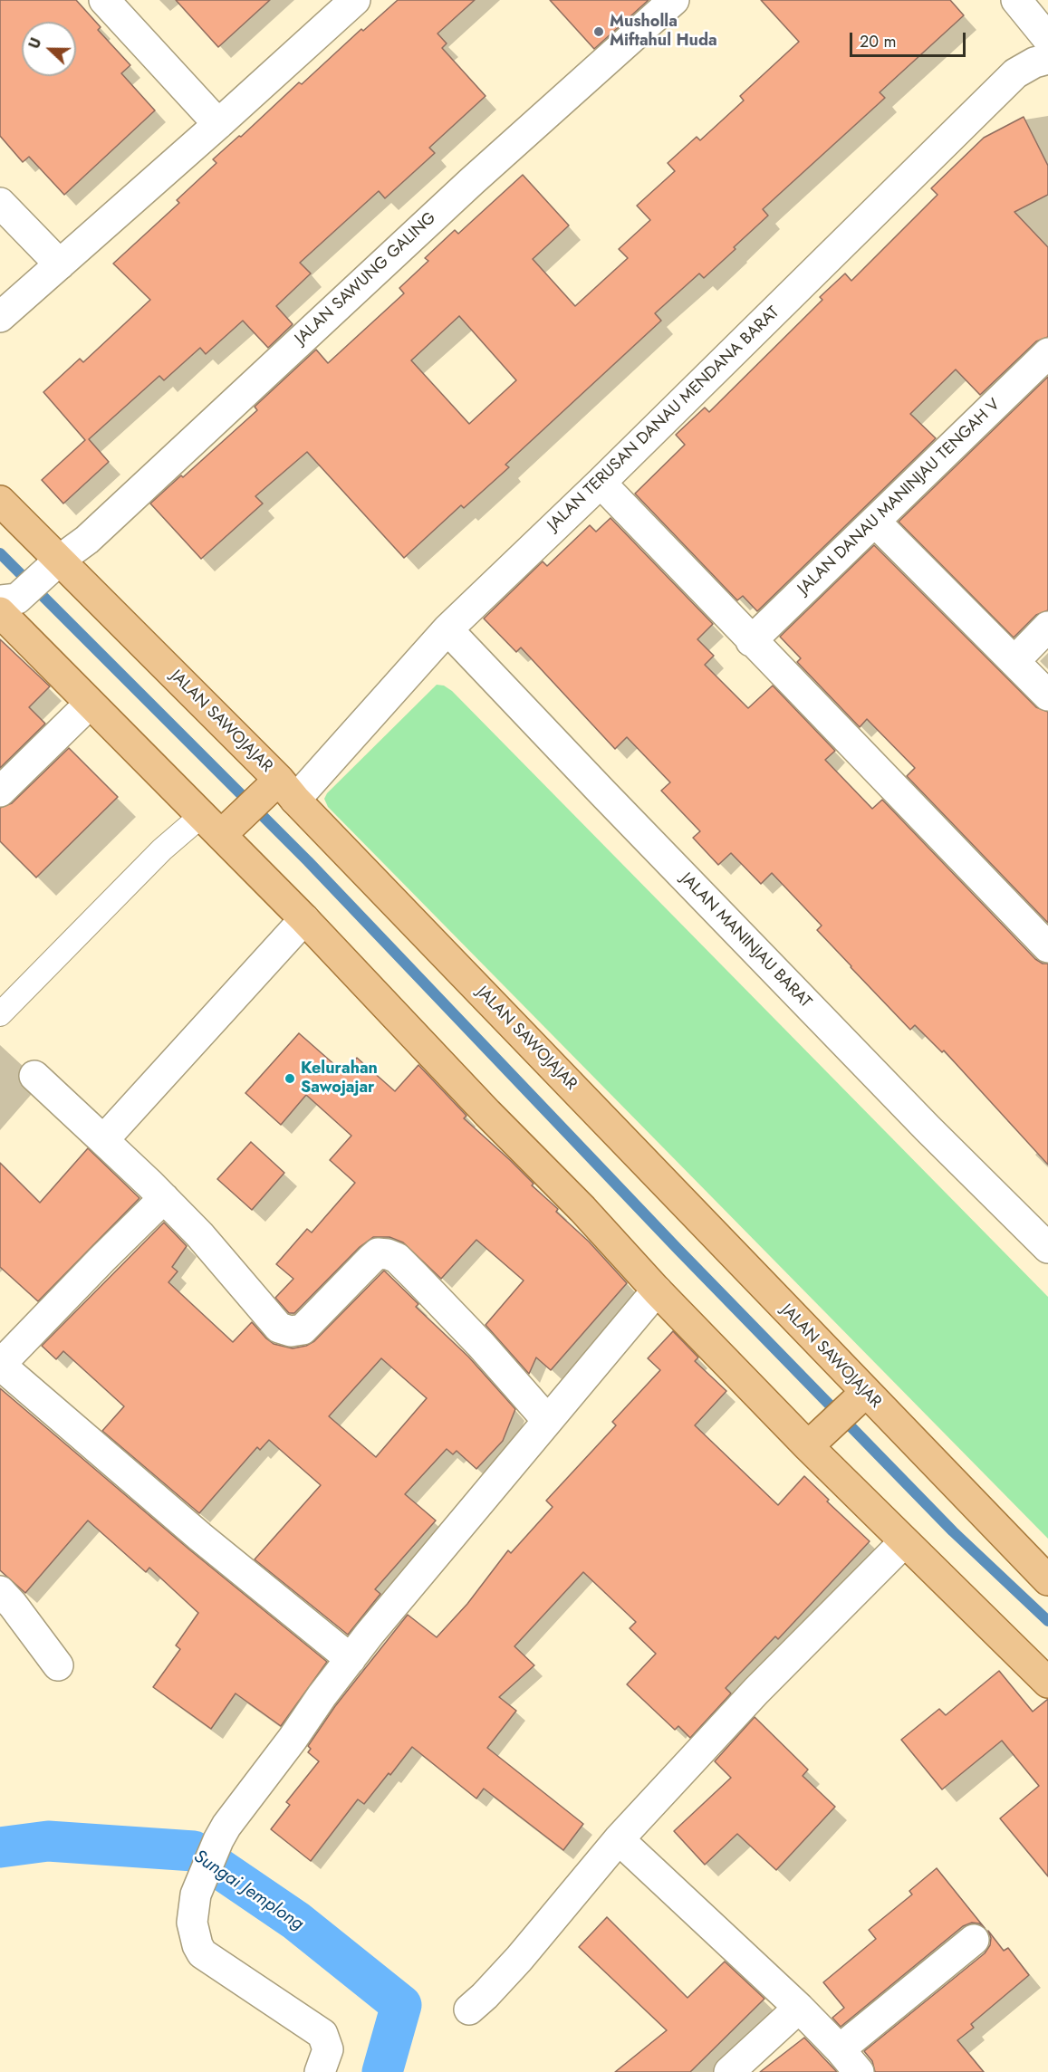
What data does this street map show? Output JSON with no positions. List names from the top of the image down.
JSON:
{
  "streets": {
    "main road": ["JALAN SAWOJAJAR"],
    "street": [
      "JALAN SAWUNG GALING",
      "JALAN TERUSAN DANAU MENDANA BARAT",
      "JALAN DANAU MANINJAU TENGAH V",
      "JALAN MANINJAU BARAT"
    ]
  },
  "crossings": [
    ["JALAN SAWUNG GALING", "JALAN SAWOJAJAR"],
    ["JALAN TERUSAN DANAU MENDANA BARAT", "JALAN SAWOJAJAR"],
    ["JALAN TERUSAN DANAU MENDANA BARAT", "JALAN MANINJAU BARAT"]
  ],
  "water": ["Sungai Jemplong"],
  "places": ["Musholla Miftahul Huda", "Kelurahan Sawojajar"],
  "scale_bar": "20 m",
  "north": "left"
}
